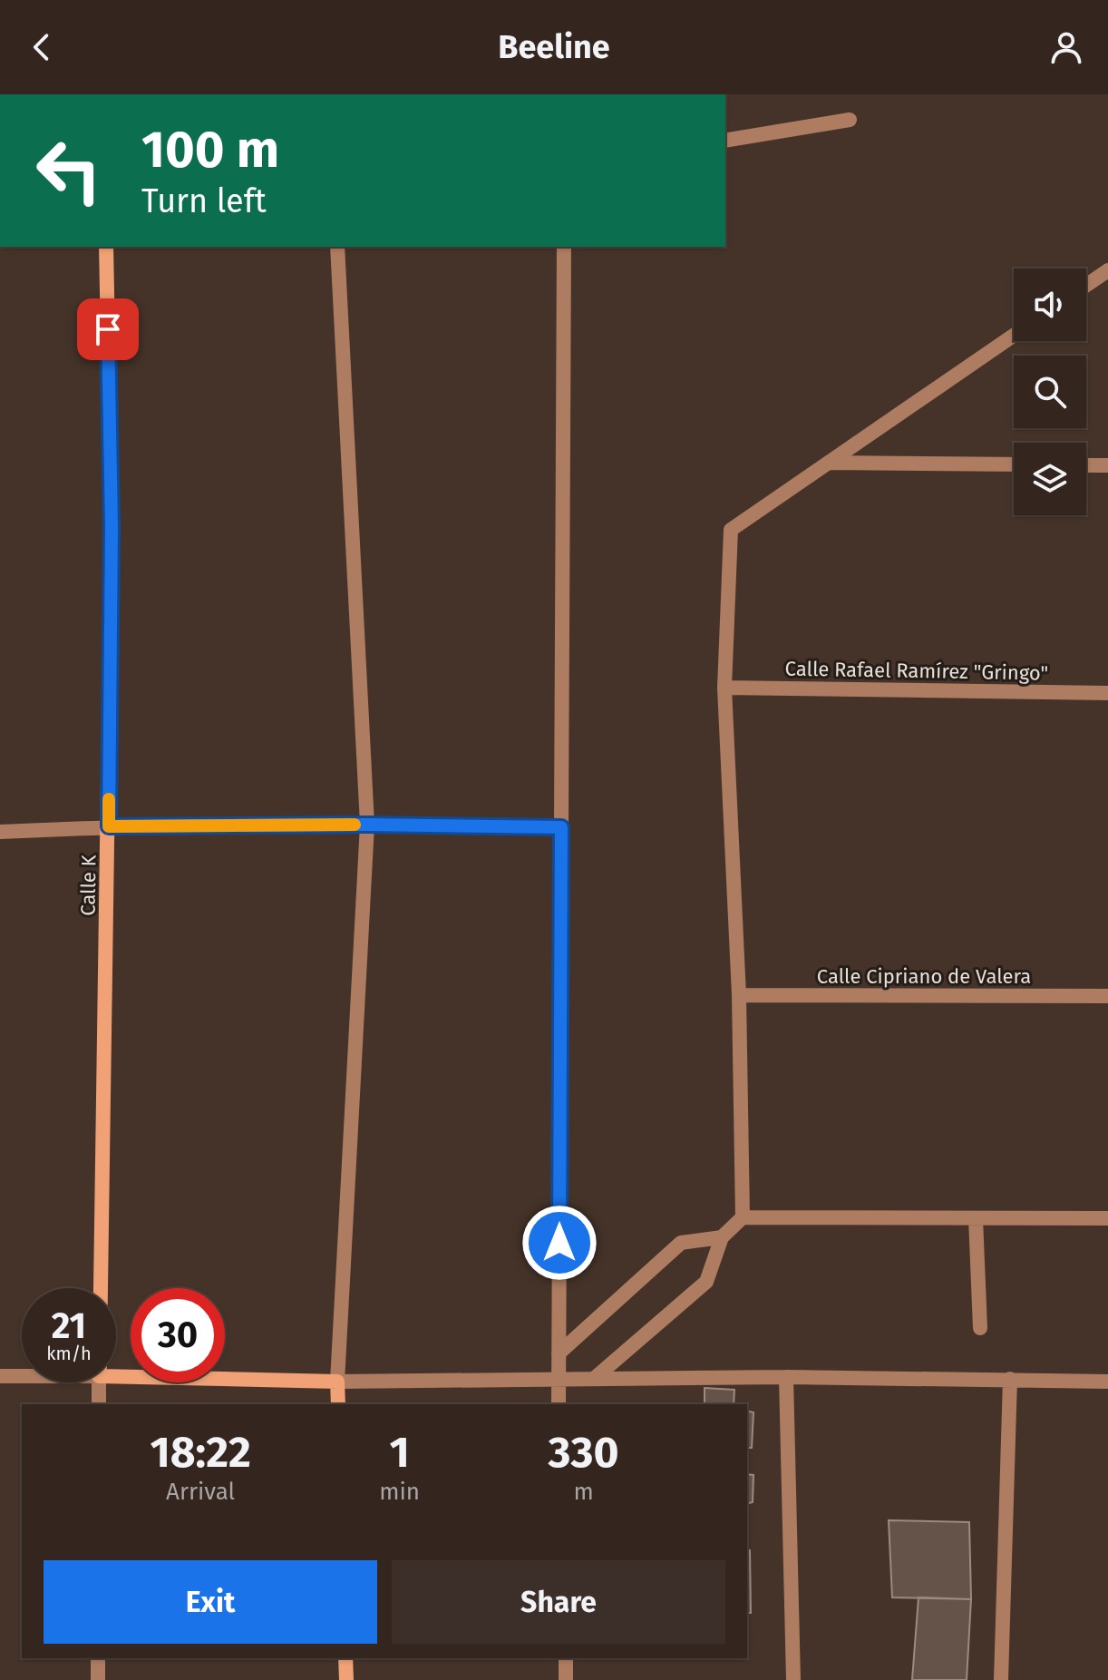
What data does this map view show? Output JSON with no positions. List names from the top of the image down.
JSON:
{
  "streets": {
    "street": ["Calle Rafael Ramírez \"Gringo\"", "Calle K", "Calle Cipriano de Valera"]
  },
  "page": {
    "header": "Beeline",
    "turn": ["100 m", "Turn left"],
    "speed": "21 km/h",
    "limit": "30",
    "eta": [
      "18:22",
      "Arrival",
      "1",
      "min",
      "330",
      "m"
    ],
    "buttons": ["Exit", "Share"]
  }
}
